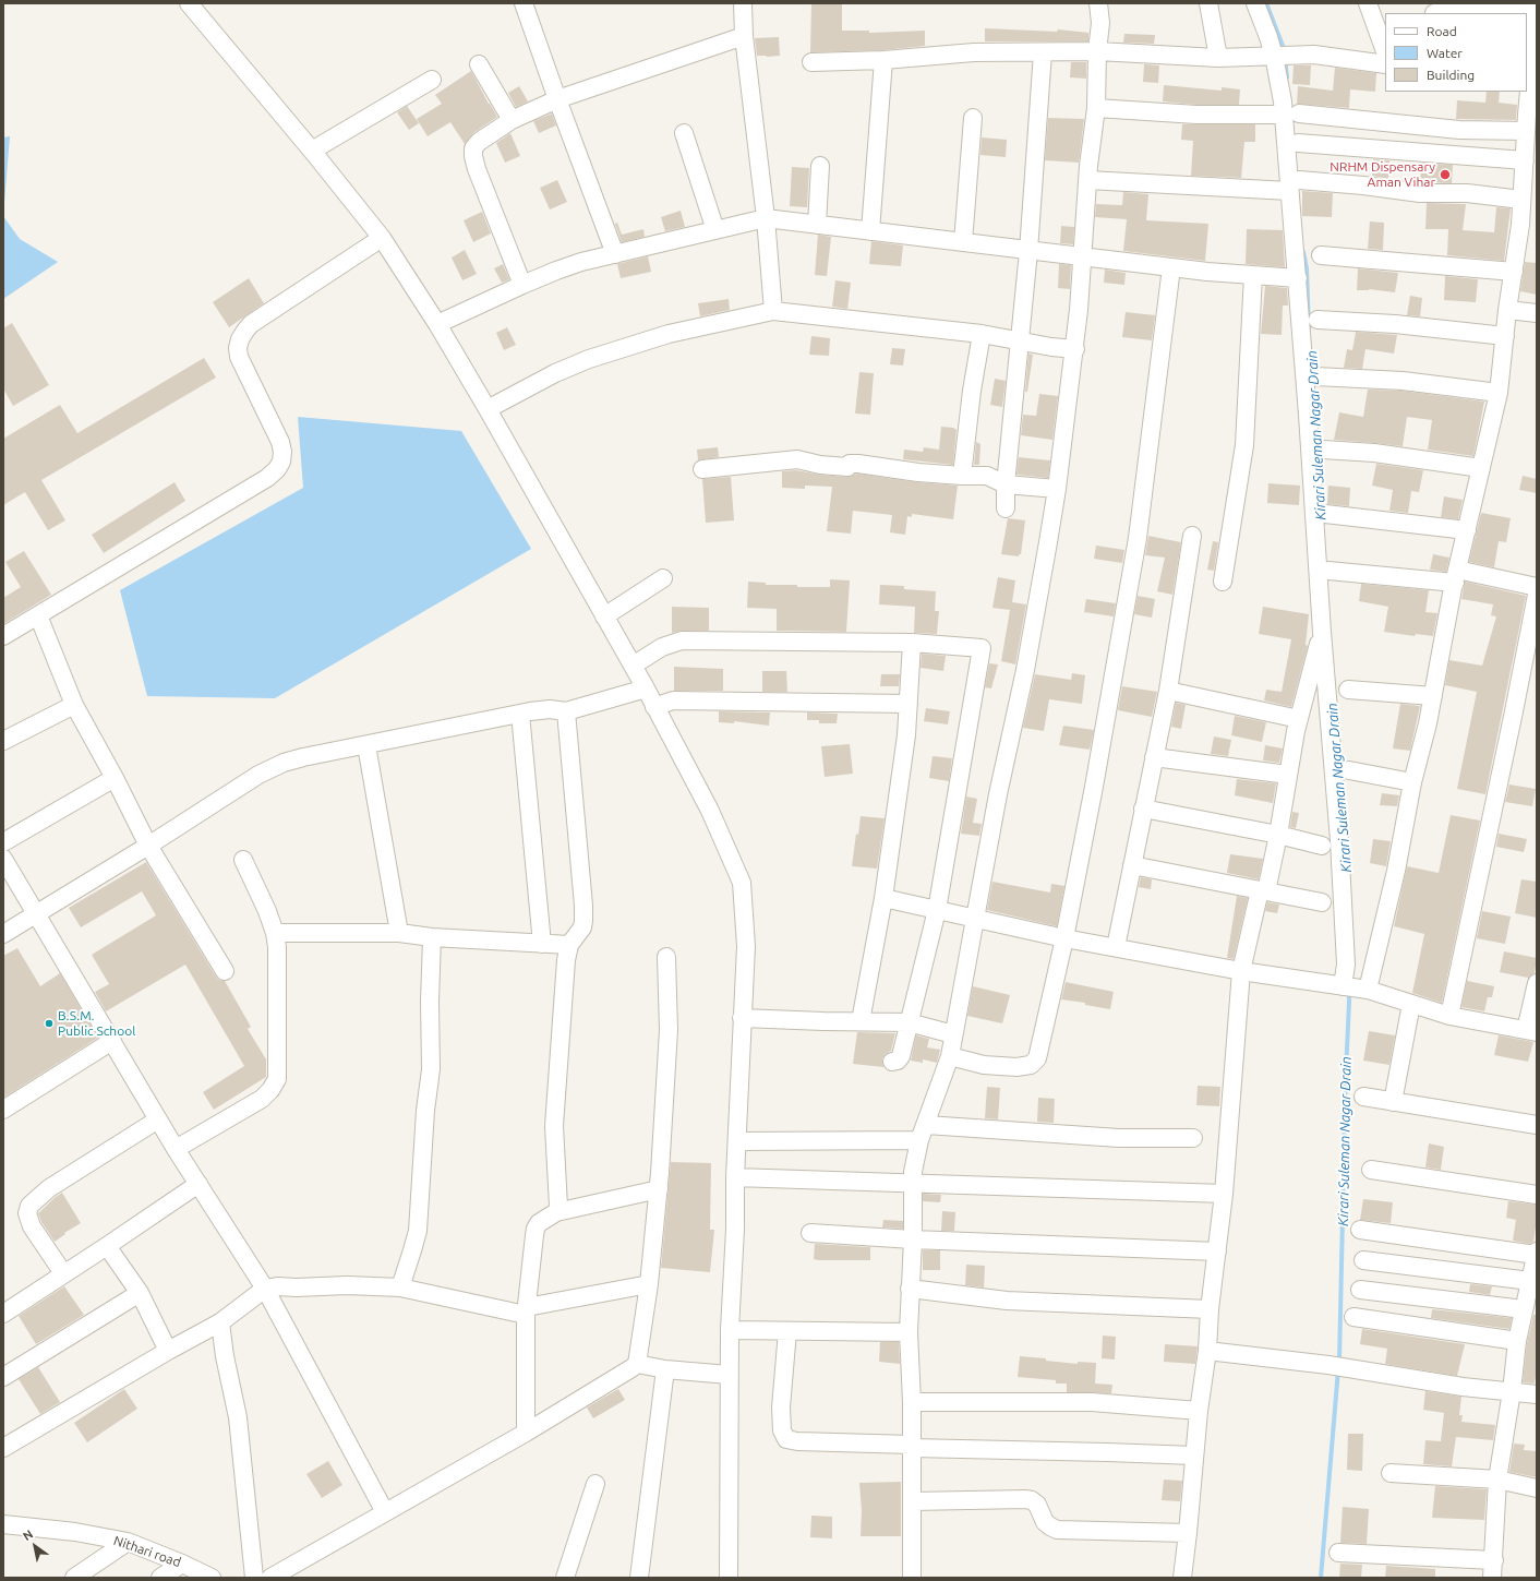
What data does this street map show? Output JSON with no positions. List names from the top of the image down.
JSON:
{
  "streets": {
    "street": ["Nithari road"]
  },
  "water": ["Kirari Suleman Nagar Drain"],
  "places": ["NRHM Dispensary Aman Vihar", "B.S.M. Public School"],
  "legend": ["Road", "Water", "Building"],
  "north": "top left"
}
